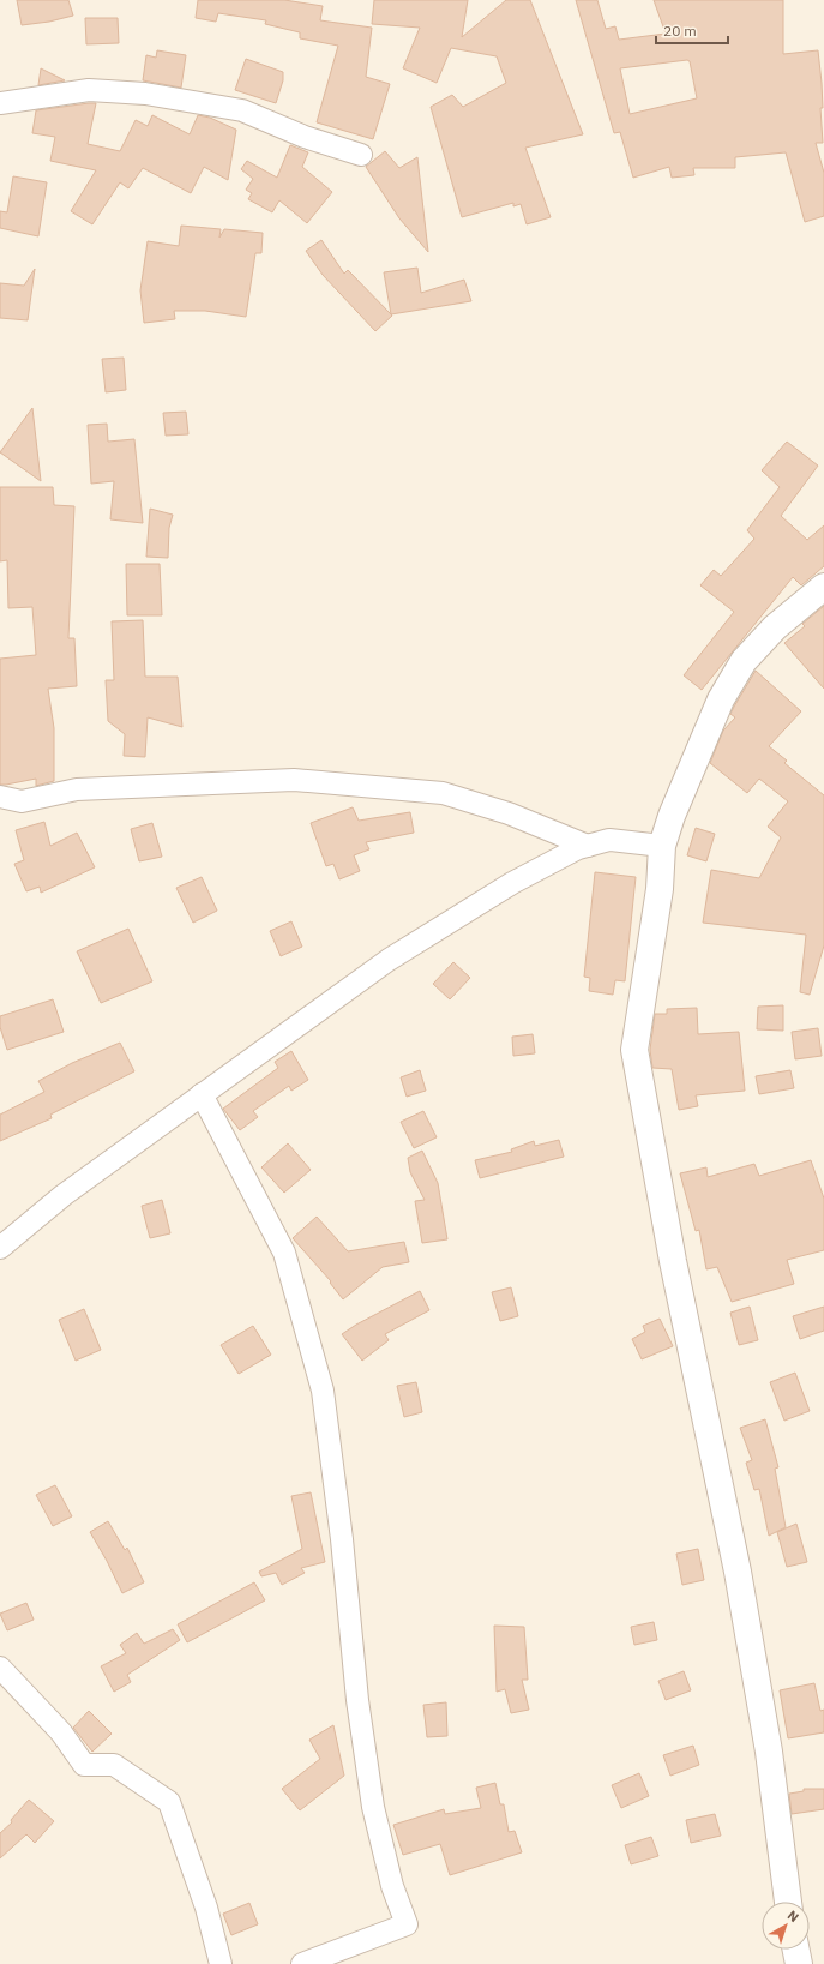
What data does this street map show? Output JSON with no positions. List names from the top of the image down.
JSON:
{
  "scale_bar": "20 m",
  "north": "top right"
}
